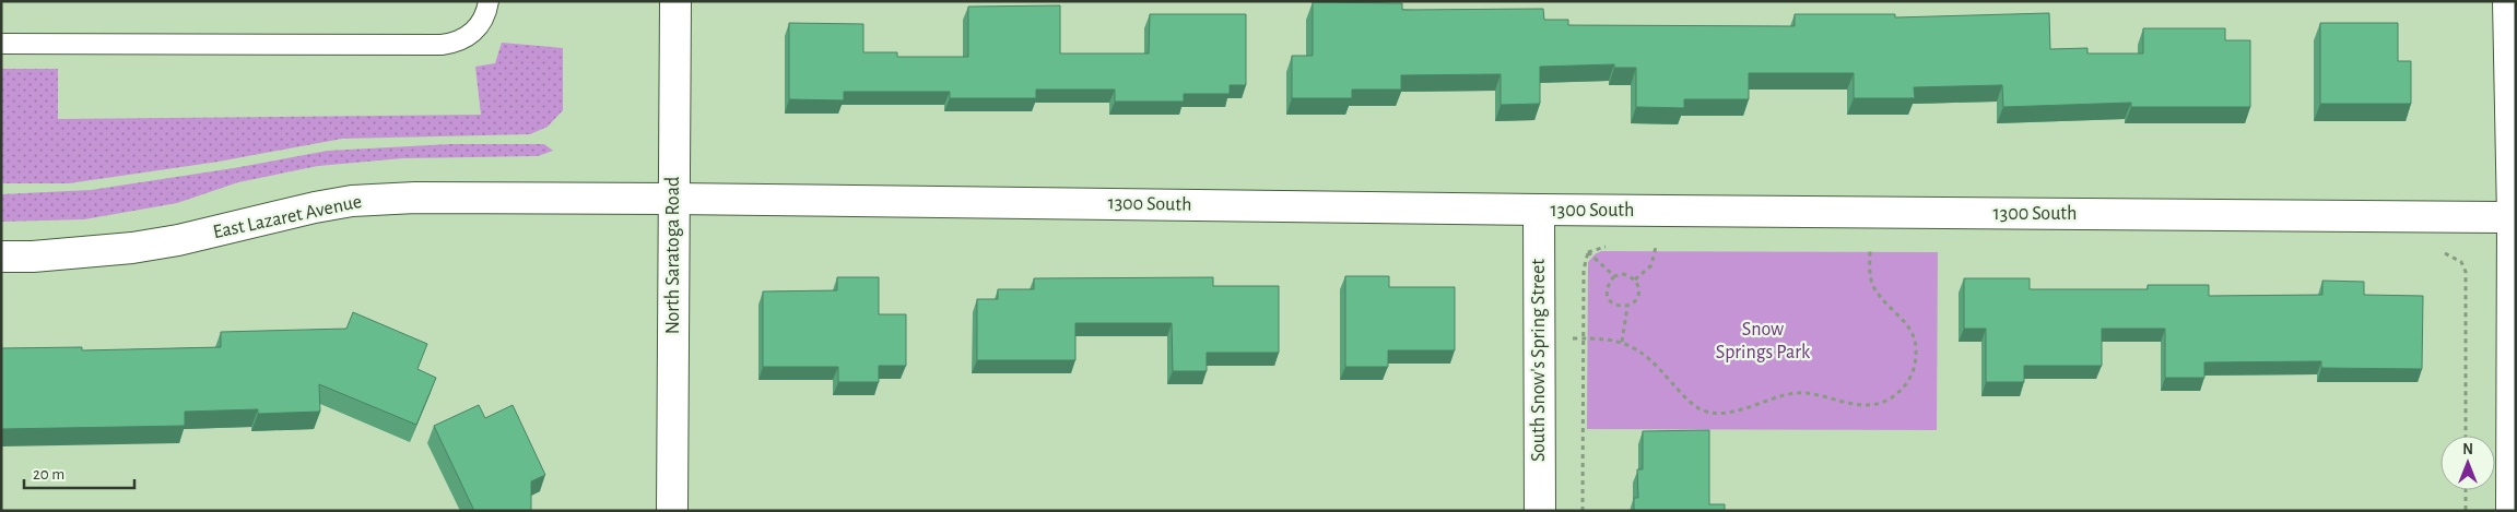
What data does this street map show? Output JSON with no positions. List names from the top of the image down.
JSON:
{
  "streets": {
    "street": [
      "1300 South",
      "East Lazaret Avenue",
      "North Saratoga Road",
      "South Snow's Spring Street"
    ]
  },
  "crossings": [
    ["1300 South", "East Lazaret Avenue"],
    ["1300 South", "North Saratoga Road"],
    ["1300 South", "South Snow's Spring Street"],
    ["East Lazaret Avenue", "North Saratoga Road"]
  ],
  "parks": ["Snow Springs Park"],
  "scale_bar": "20 m",
  "north": "top"
}
